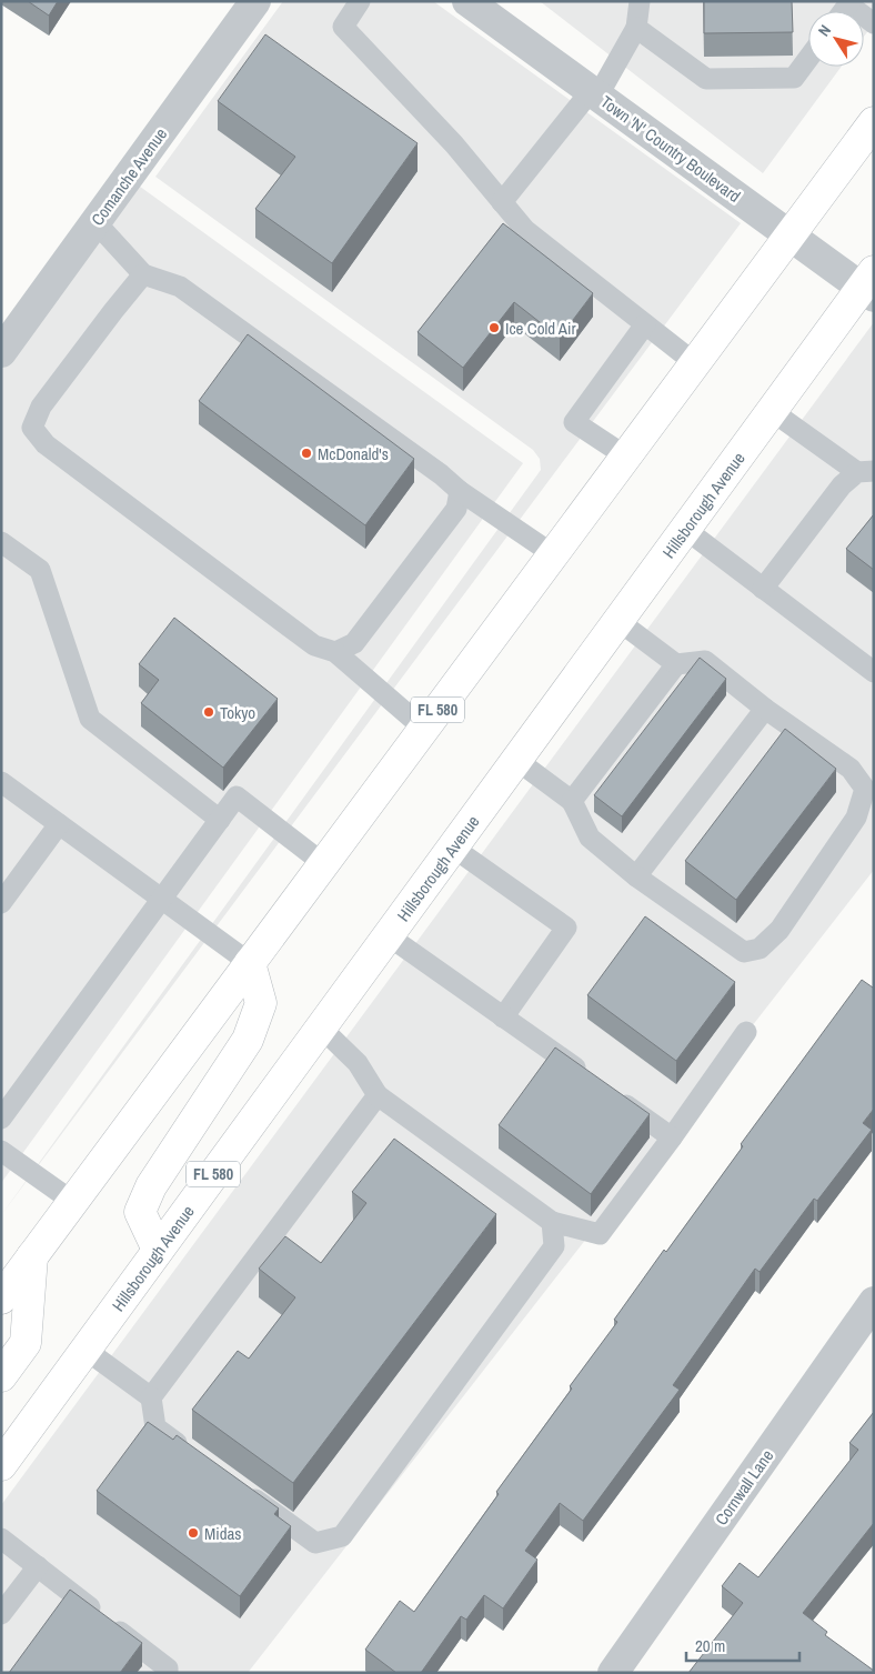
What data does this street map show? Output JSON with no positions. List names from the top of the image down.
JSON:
{
  "streets": {
    "main road": ["Hillsborough Avenue", "FL 580"],
    "street": ["Town 'N' Country Boulevard", "Comanche Avenue", "Cornwall Lane"]
  },
  "crossings": [
    ["Town 'N' Country Boulevard", "Hillsborough Avenue"],
    ["Town 'N' Country Boulevard", "FL 580"]
  ],
  "places": [
    "Ice Cold Air",
    "McDonald's",
    "Tokyo",
    "Midas"
  ],
  "scale_bar": "20 m",
  "north": "top left"
}
